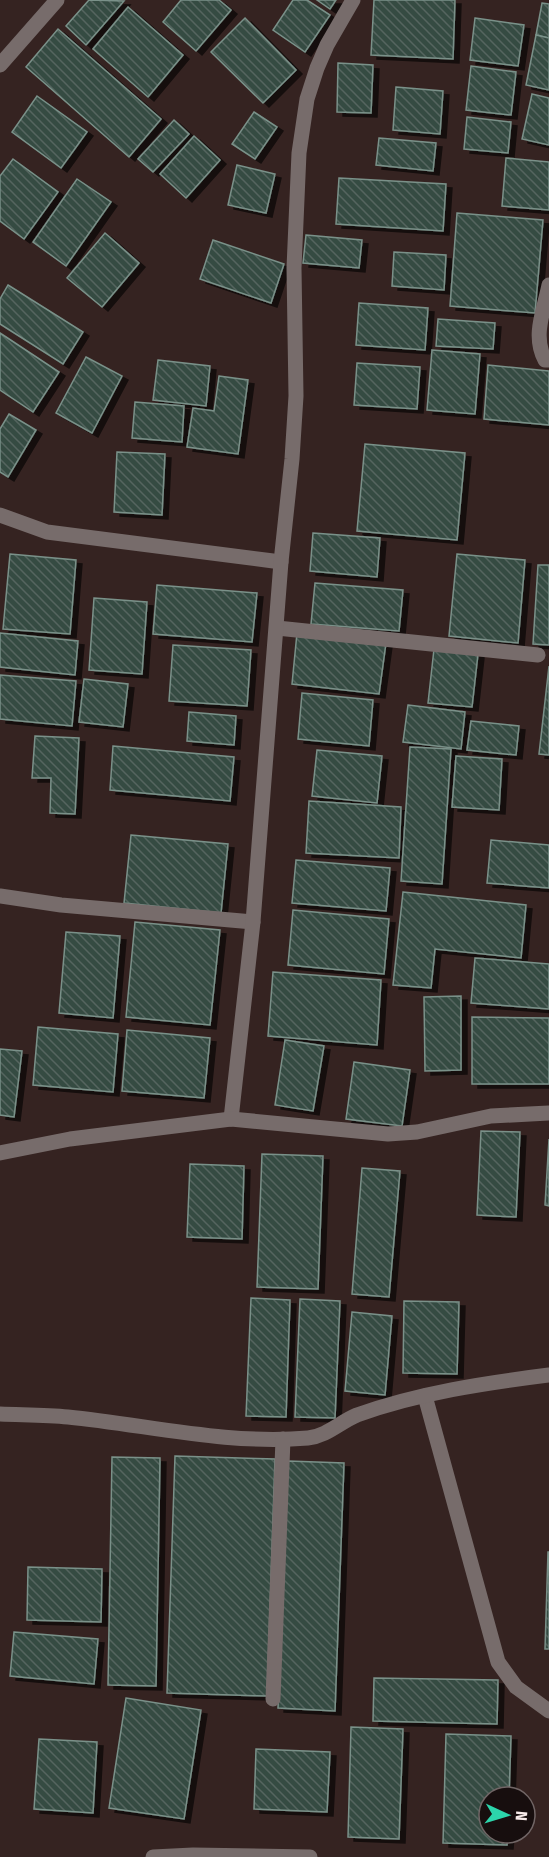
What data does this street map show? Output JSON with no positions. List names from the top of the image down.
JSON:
{
  "north": "right"
}
